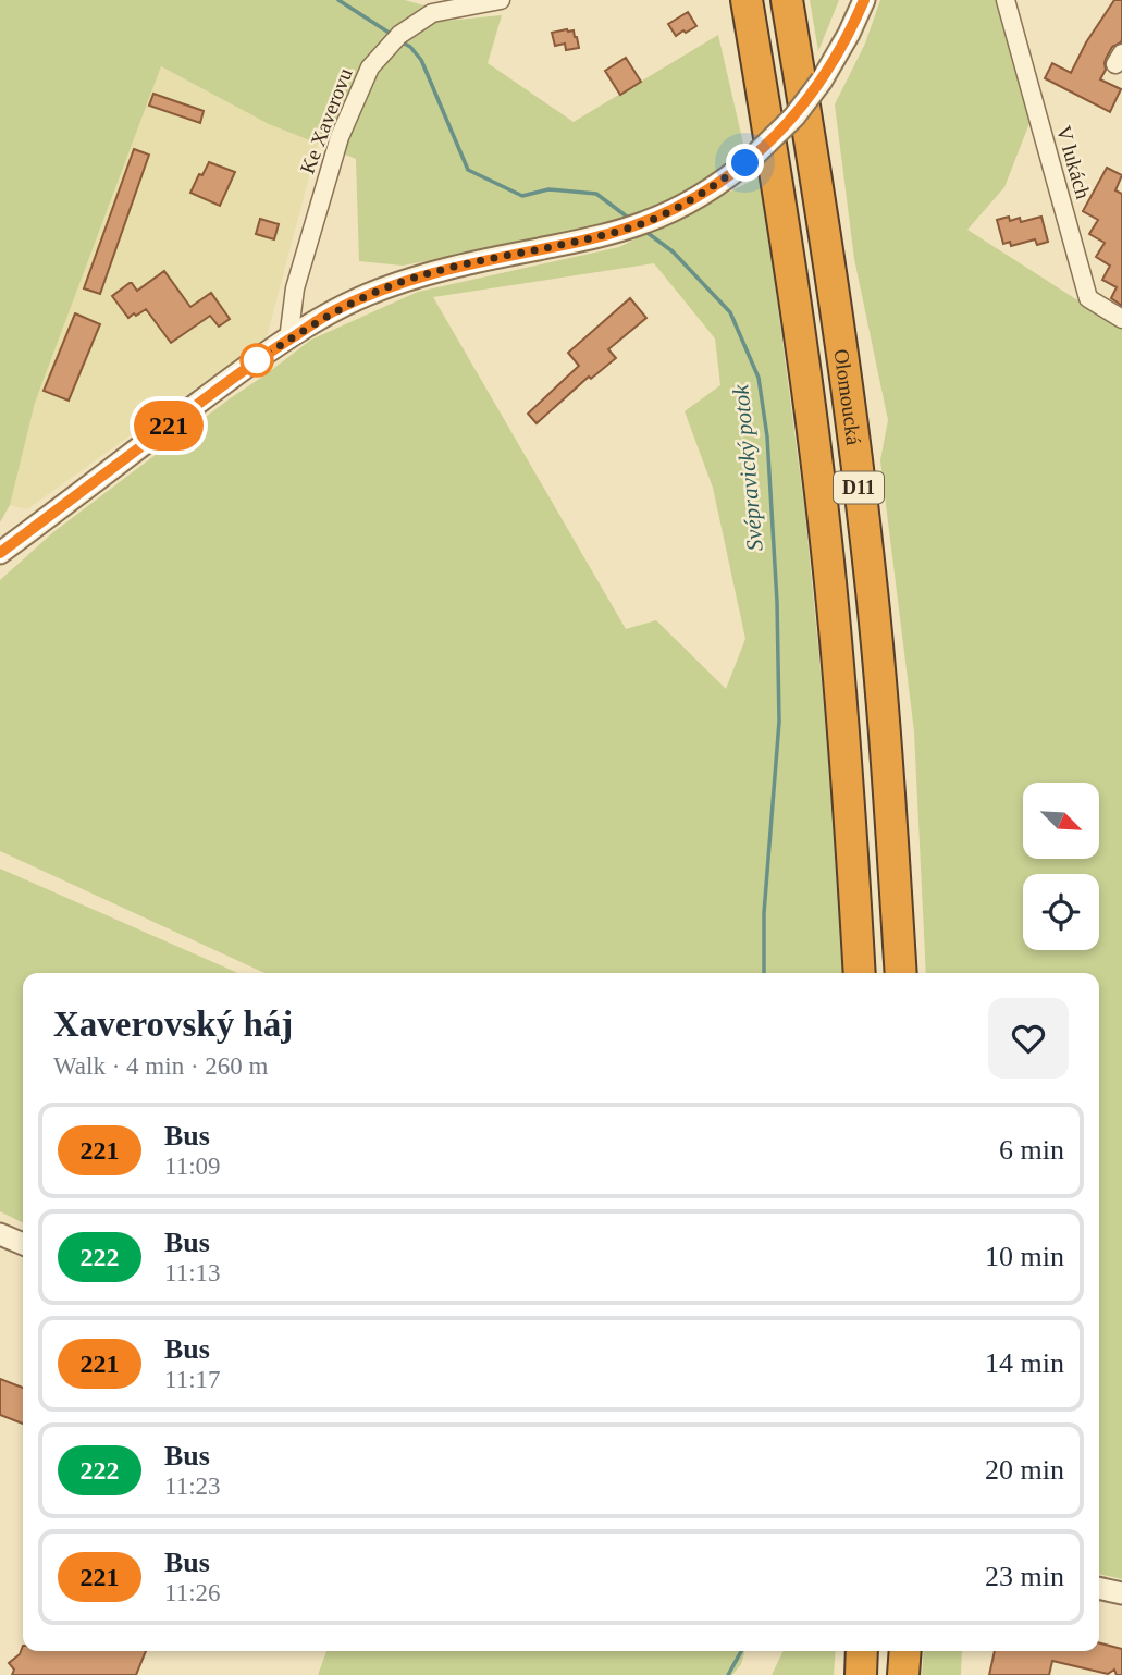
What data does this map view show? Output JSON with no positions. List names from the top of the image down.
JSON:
{
  "streets": {
    "highway": ["Olomoucká", "D11"],
    "street": ["Ke Xaverovu", "V lukách"]
  },
  "water": ["Svépravický potok"],
  "lines": ["bus line 221"],
  "north": "bottom right",
  "page": {
    "on_map": "221",
    "heading": ["Xaverovský háj", "Walk · 4 min · 260 m"],
    "list": [
      {
        "mark": "221",
        "name": "Bus",
        "note": "11:09",
        "value": "6 min"
      },
      {
        "mark": "222",
        "name": "Bus",
        "note": "11:13",
        "value": "10 min"
      },
      {
        "mark": "221",
        "name": "Bus",
        "note": "11:17",
        "value": "14 min"
      },
      {
        "mark": "222",
        "name": "Bus",
        "note": "11:23",
        "value": "20 min"
      },
      {
        "mark": "221",
        "name": "Bus",
        "note": "11:26",
        "value": "23 min"
      }
    ]
  }
}
